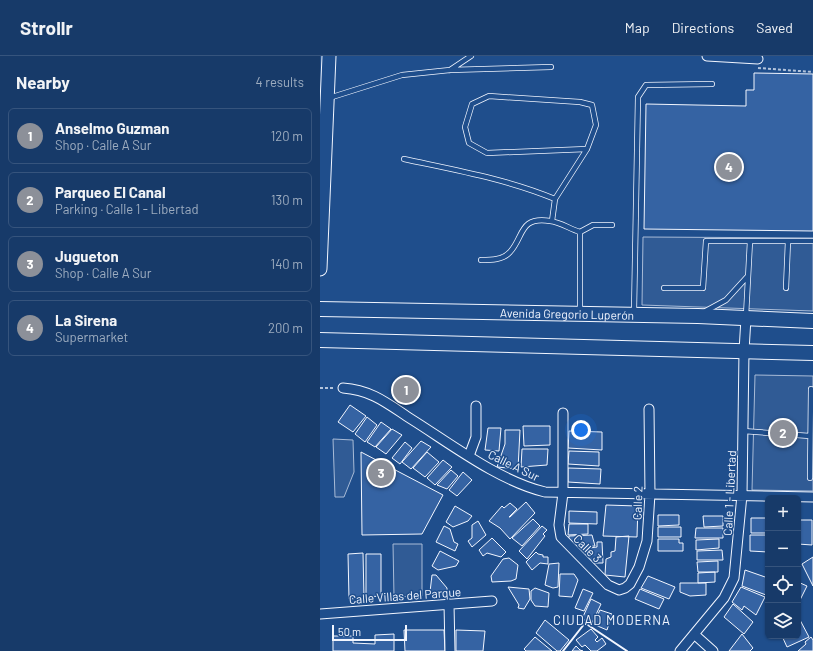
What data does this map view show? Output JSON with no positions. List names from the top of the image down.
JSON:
{
  "streets": {
    "main road": ["Avenida Gregorio Luperón"],
    "street": [
      "Calle A Sur",
      "Calle 1 - Libertad",
      "Calle 2",
      "Calle 3",
      "Calle Villas del Parque"
    ]
  },
  "crossings": [
    ["Avenida Gregorio Luperón", "Calle 1 - Libertad"],
    ["Calle A Sur", "Calle 1 - Libertad"],
    ["Calle A Sur", "Calle 2"],
    ["Calle A Sur", "Calle 3"],
    ["Calle 2", "Calle 3"]
  ],
  "districts": ["CIUDAD MODERNA"],
  "scale_bar": "50 m",
  "page": {
    "header": "Strollr",
    "nav": ["Map", "Directions", "Saved"],
    "heading": ["Nearby", "4 results"],
    "list": [
      {
        "mark": "1",
        "name": "Anselmo Guzman",
        "note": "Shop · Calle A Sur",
        "value": "120 m"
      },
      {
        "mark": "2",
        "name": "Parqueo El Canal",
        "note": "Parking · Calle 1 - Libertad",
        "value": "130 m"
      },
      {
        "mark": "3",
        "name": "Jugueton",
        "note": "Shop · Calle A Sur",
        "value": "140 m"
      },
      {
        "mark": "4",
        "name": "La Sirena",
        "note": "Supermarket",
        "value": "200 m"
      }
    ],
    "pins": [
      "4",
      "1",
      "2",
      "3"
    ],
    "map_buttons": ["+", "−"],
    "scale": "50 m"
  }
}
